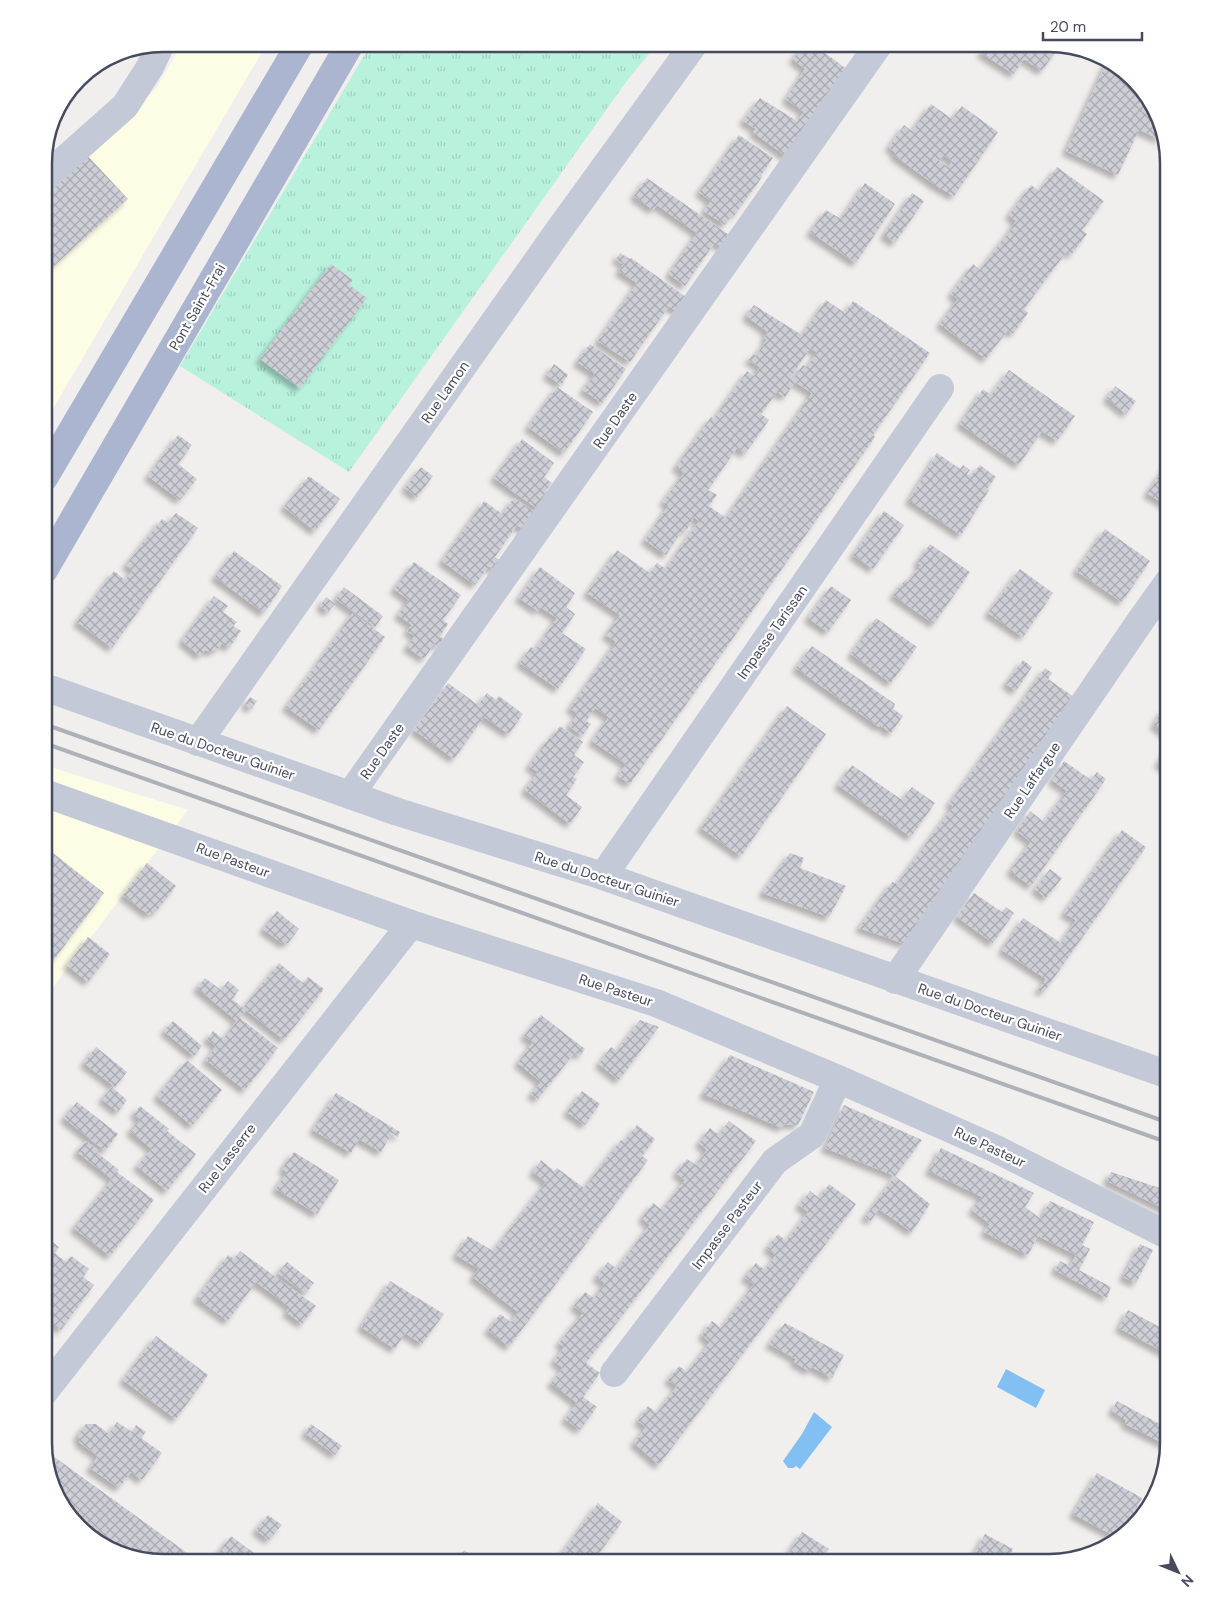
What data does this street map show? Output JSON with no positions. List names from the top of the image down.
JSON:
{
  "streets": {
    "main road": ["Pont Saint-Frai"],
    "street": [
      "Rue Lamon",
      "Rue Daste",
      "Impasse Tarissan",
      "Rue du Docteur Guinier",
      "Rue Laffargue",
      "Rue Pasteur",
      "Rue Lasserre",
      "Impasse Pasteur"
    ]
  },
  "crossings": [
    ["Rue Lamon", "Rue du Docteur Guinier"],
    ["Rue Daste", "Rue du Docteur Guinier"],
    ["Impasse Tarissan", "Rue du Docteur Guinier"],
    ["Rue du Docteur Guinier", "Rue Laffargue"],
    ["Rue Pasteur", "Rue Lasserre"],
    ["Rue Pasteur", "Impasse Pasteur"]
  ],
  "scale_bar": "20 m",
  "north": "bottom right"
}
